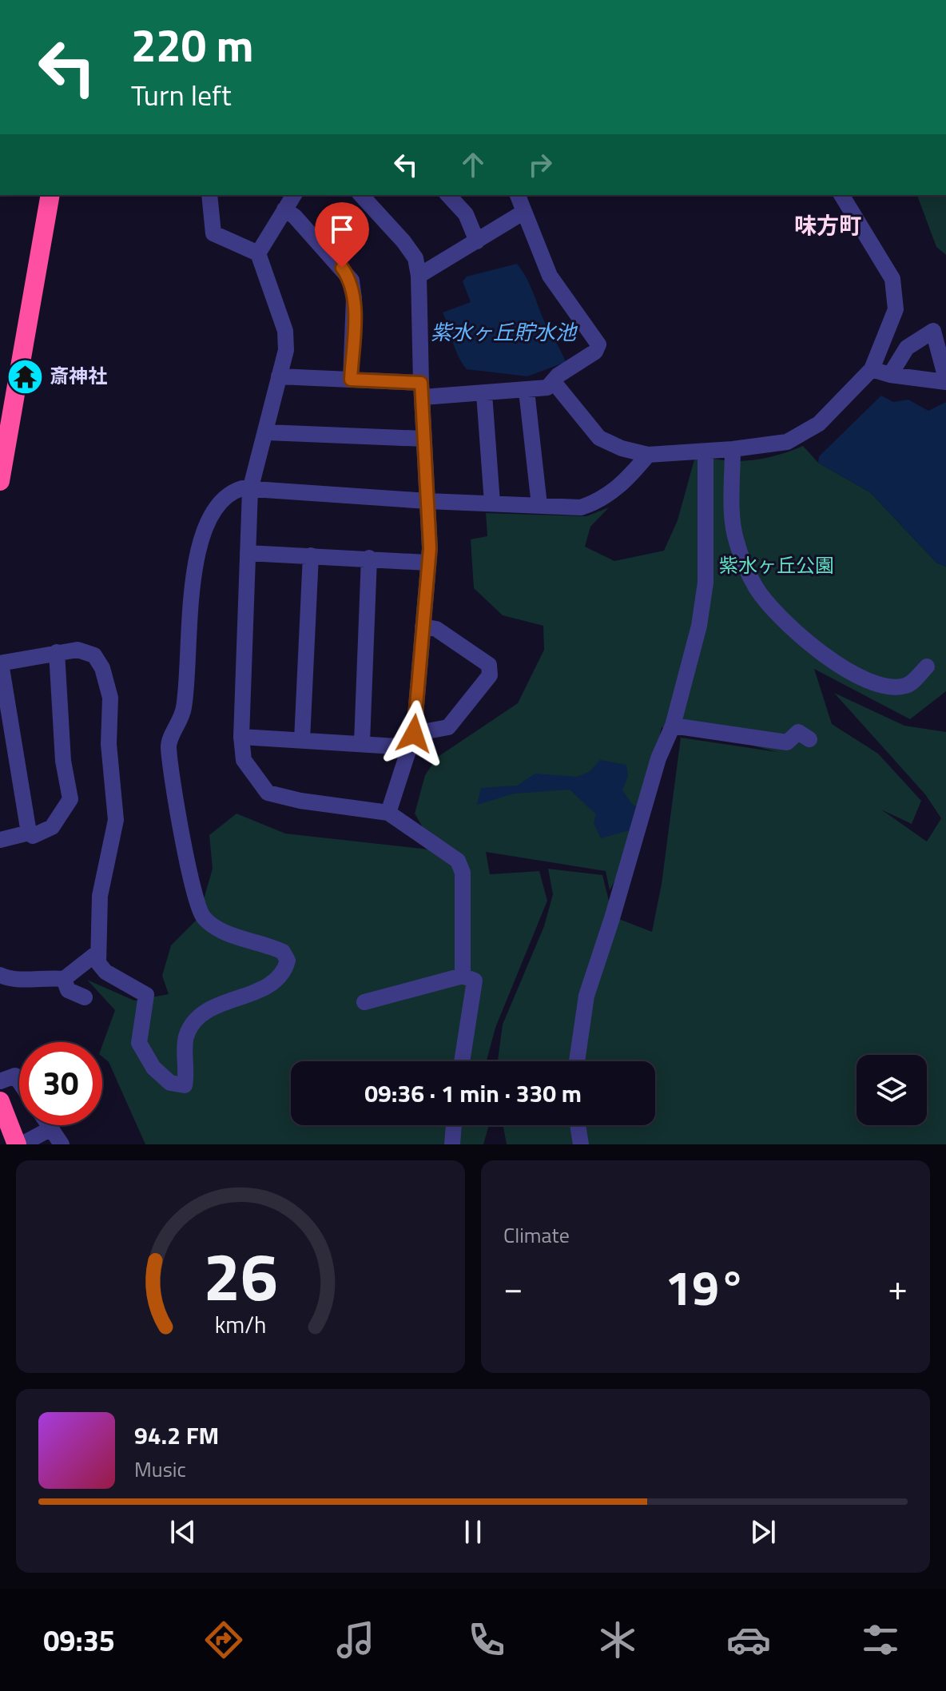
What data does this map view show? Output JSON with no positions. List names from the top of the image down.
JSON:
{
  "districts": ["味方町"],
  "water": ["紫水ヶ丘貯水池"],
  "parks": ["紫水ヶ丘公園"],
  "places": {
    "temple": ["斎神社"]
  },
  "page": {
    "turn": ["220 m", "Turn left"],
    "limit": "30",
    "trip": "09:36 · 1 min · 330 m",
    "tile": "Climate",
    "heat": ["−", "19°", "+"],
    "song": ["94.2 FM", "Music"],
    "tabs": "09:35",
    "gauge": ["26", "km/h"]
  }
}
